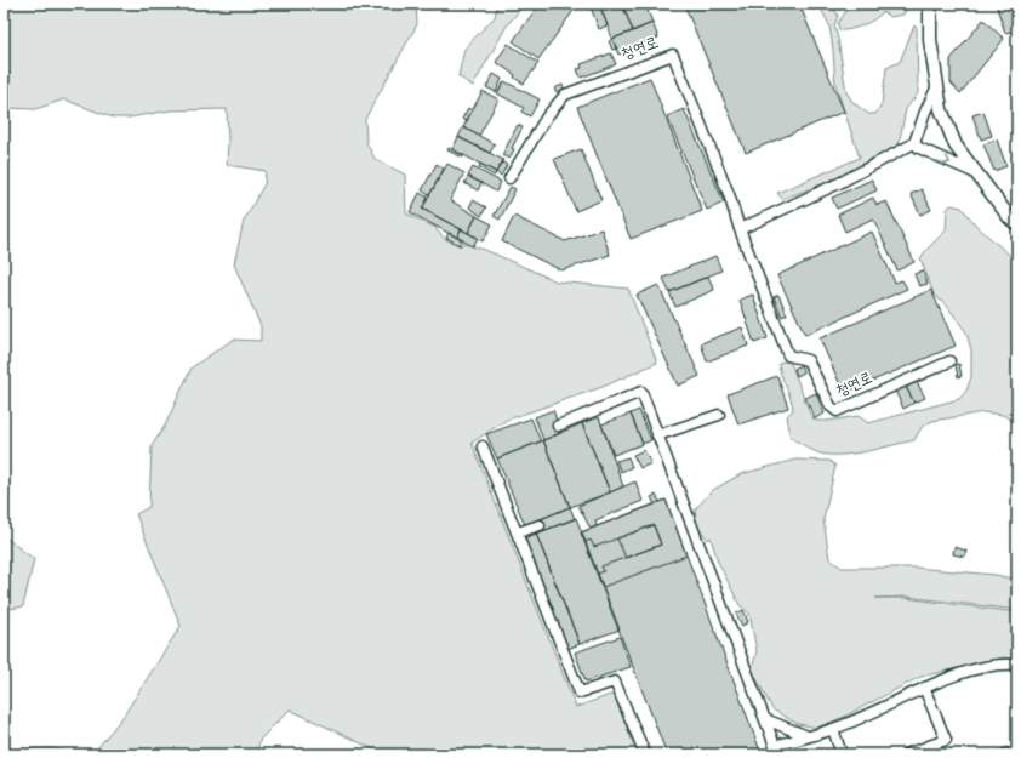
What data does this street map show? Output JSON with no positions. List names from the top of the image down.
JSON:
{
  "streets": {
    "street": ["청연로"]
  }
}
